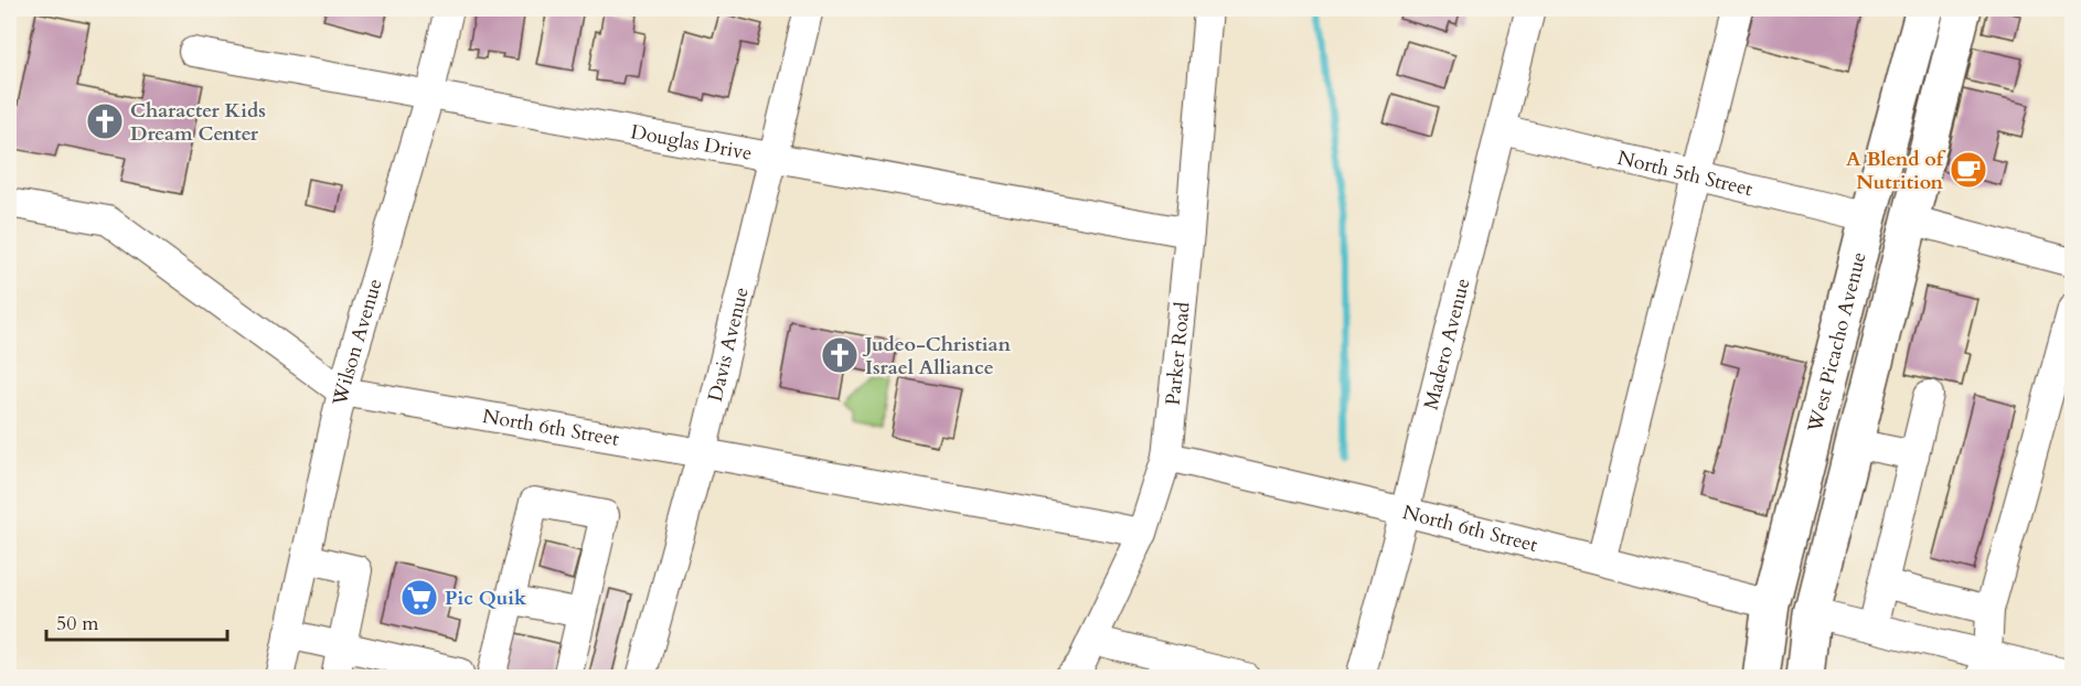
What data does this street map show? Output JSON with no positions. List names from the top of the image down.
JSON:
{
  "streets": {
    "main road": ["West Picacho Avenue"],
    "street": [
      "Douglas Drive",
      "North 5th Street",
      "Wilson Avenue",
      "Madero Avenue",
      "Davis Avenue",
      "Parker Road",
      "North 6th Street"
    ]
  },
  "crossings": [
    ["Douglas Drive", "Wilson Avenue"],
    ["Douglas Drive", "Davis Avenue"],
    ["Douglas Drive", "Parker Road"],
    ["North 5th Street", "West Picacho Avenue"],
    ["North 5th Street", "Madero Avenue"],
    ["Wilson Avenue", "North 6th Street"],
    ["West Picacho Avenue", "North 6th Street"],
    ["Madero Avenue", "North 6th Street"],
    ["Davis Avenue", "North 6th Street"],
    ["Parker Road", "North 6th Street"]
  ],
  "places": {
    "church": ["Character Kids Dream Center", "Judeo-Christian Israel Alliance"],
    "cafe": ["A Blend of Nutrition"],
    "supermarket": ["Pic Quik"]
  },
  "scale_bar": "50 m"
}
